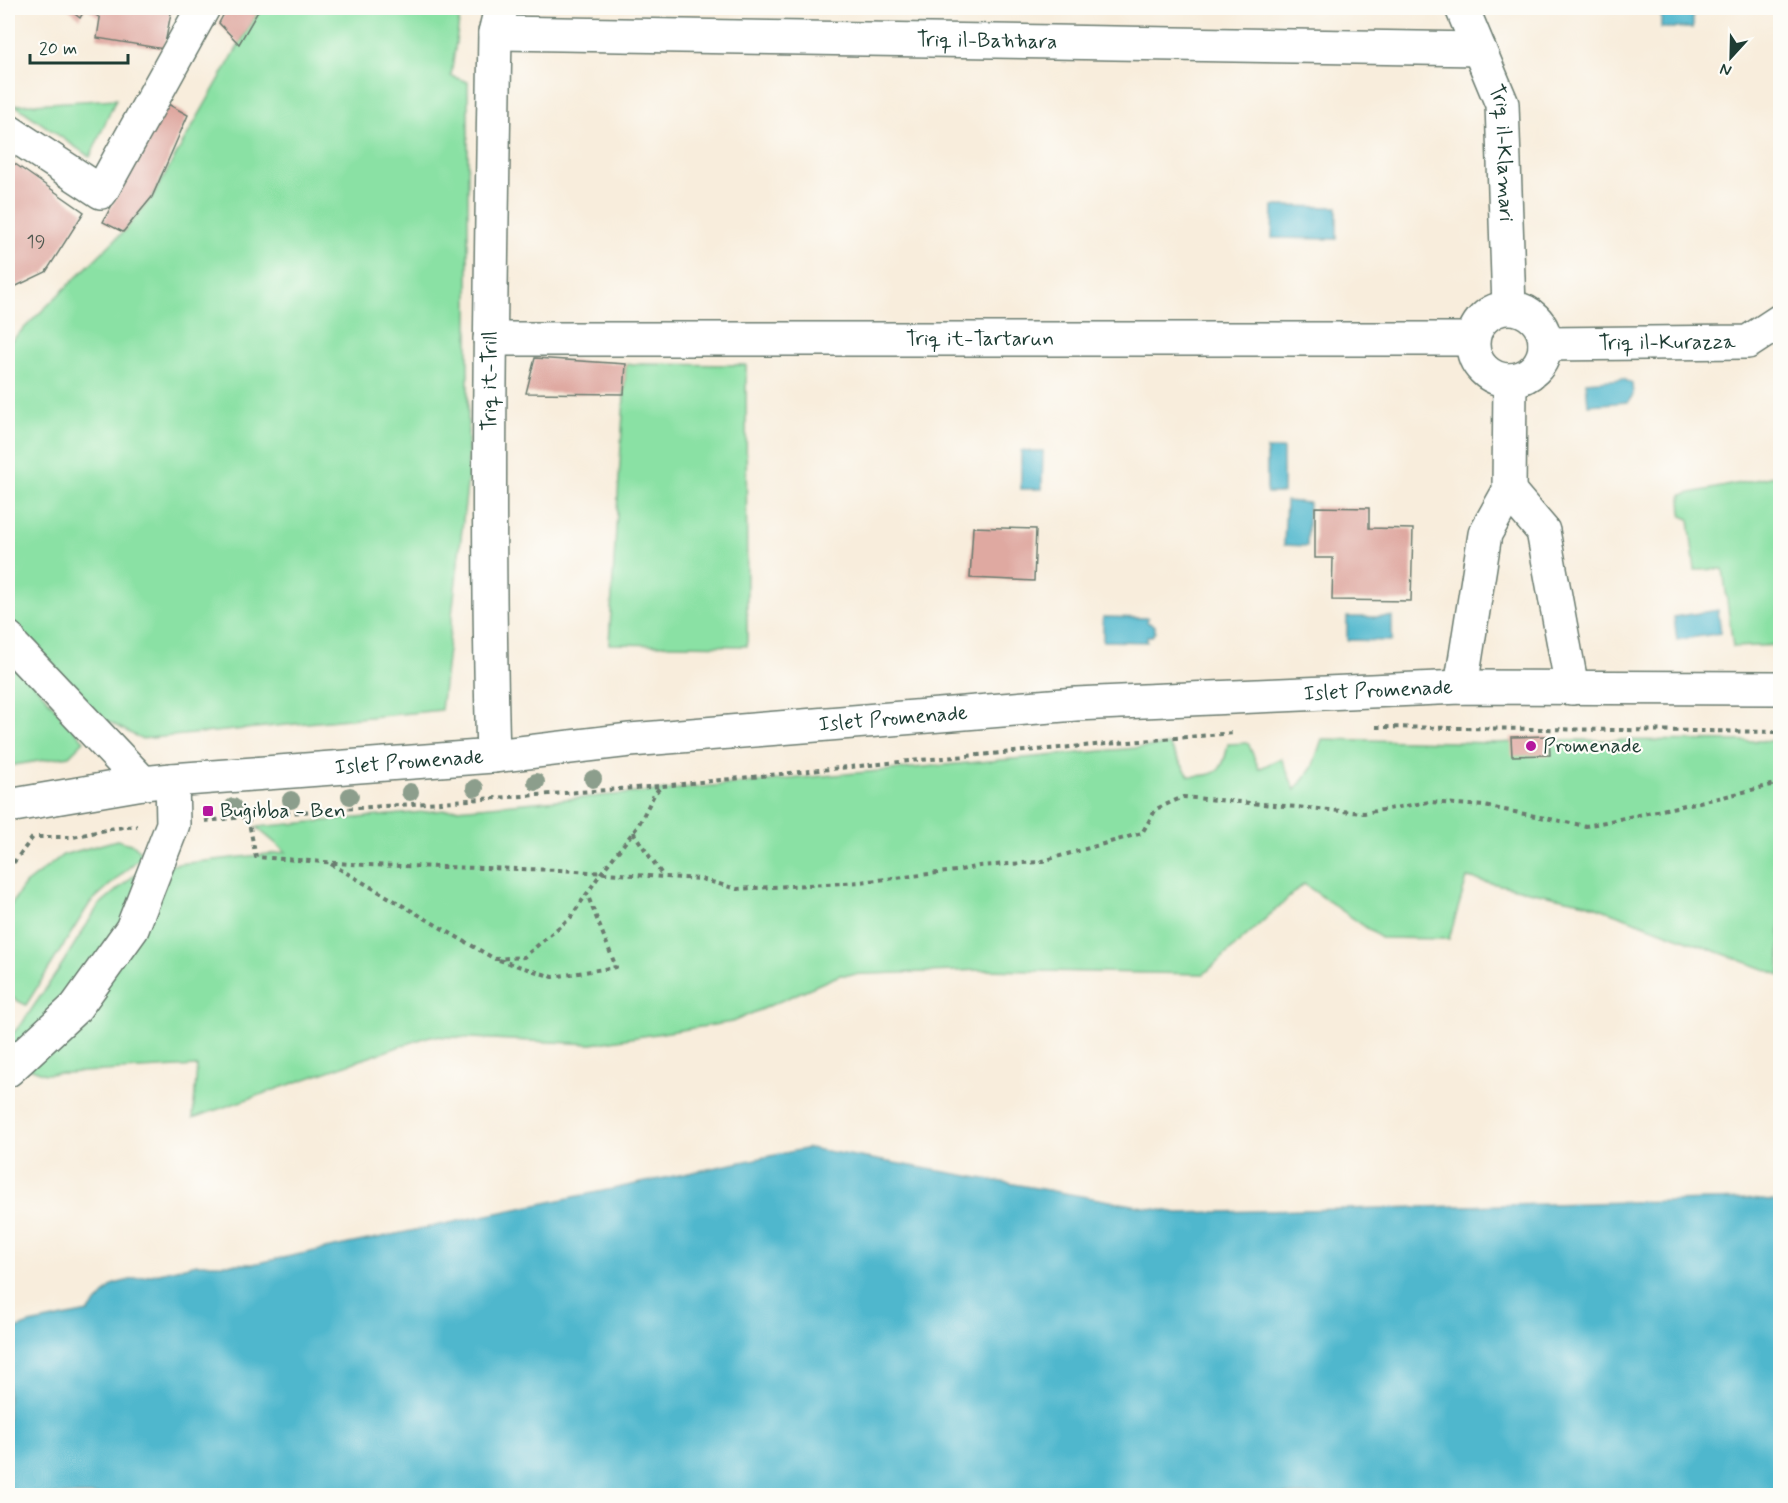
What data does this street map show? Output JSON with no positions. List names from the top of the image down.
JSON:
{
  "streets": {
    "street": [
      "Triq il-Baħħara",
      "Triq il-Klamari",
      "Triq it-Tartarun",
      "Triq il-Kurazza",
      "Triq it-Trill",
      "Islet Promenade"
    ]
  },
  "crossings": [
    ["Triq il-Baħħara", "Triq il-Klamari"],
    ["Triq il-Baħħara", "Triq it-Trill"],
    ["Triq il-Klamari", "Triq it-Tartarun"],
    ["Triq il-Klamari", "Triq il-Kurazza"],
    ["Triq it-Tartarun", "Triq il-Kurazza"],
    ["Triq it-Tartarun", "Triq it-Trill"],
    ["Triq it-Trill", "Islet Promenade"]
  ],
  "places": {
    "other": ["Promenade"],
    "transit": ["Buġibba - Ben"]
  },
  "house_numbers": ["19"],
  "scale_bar": "20 m",
  "north": "bottom"
}
